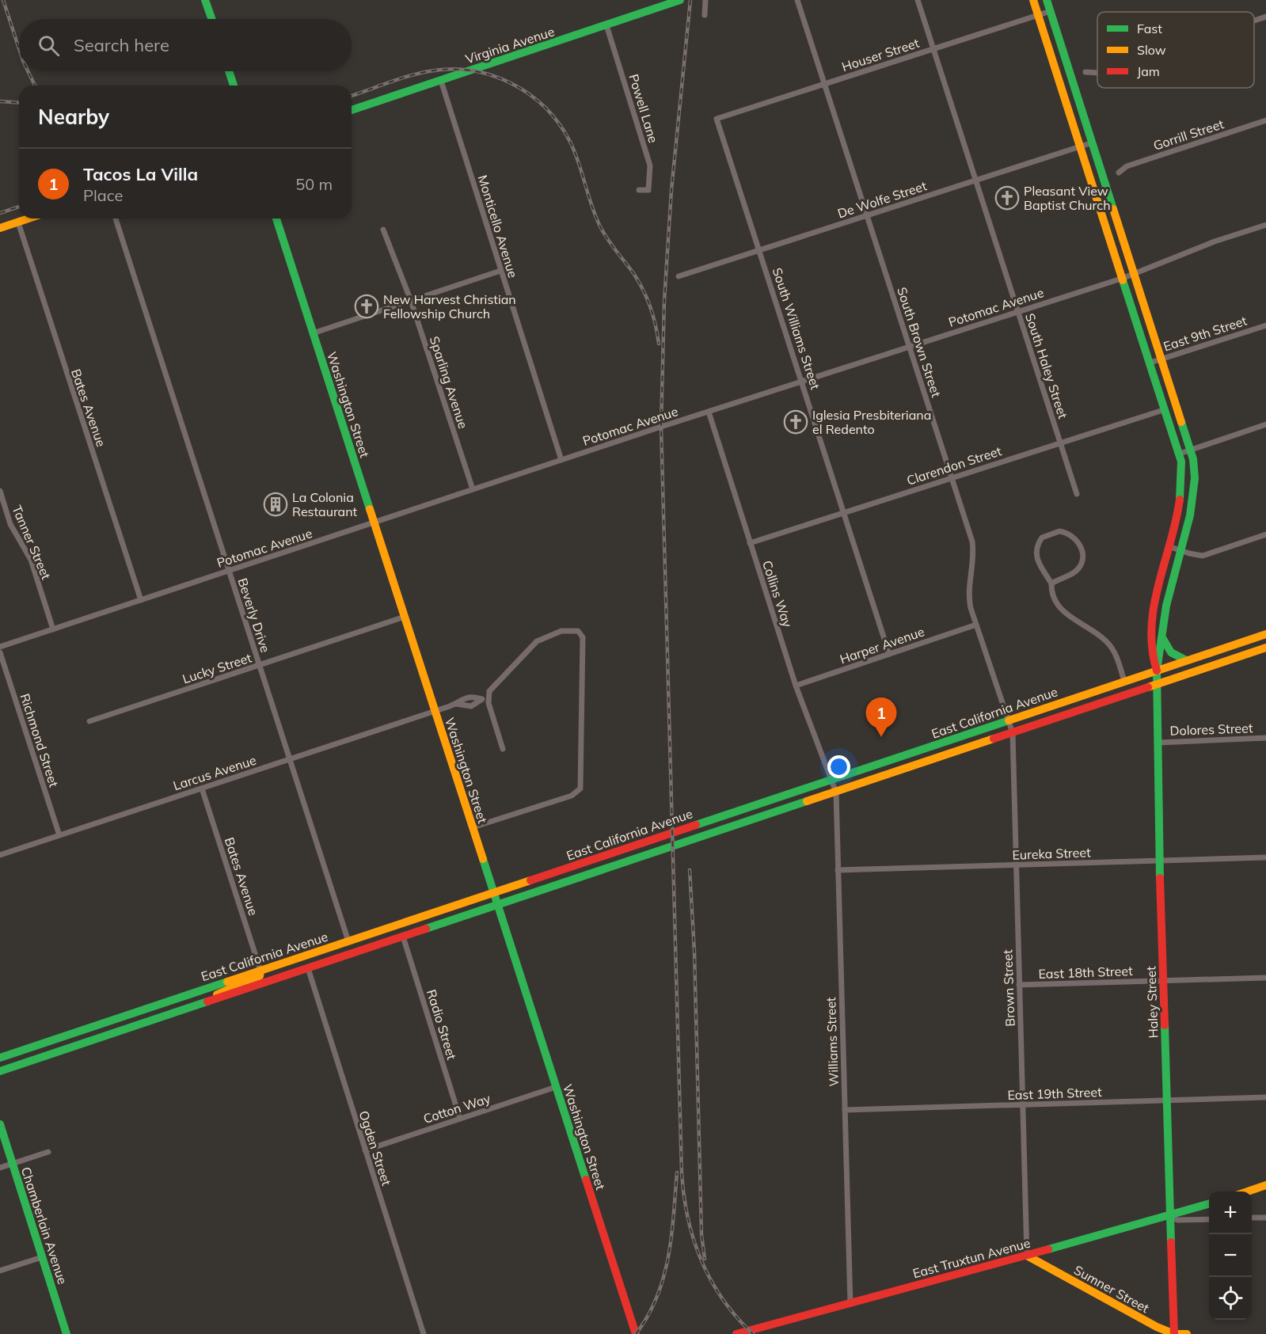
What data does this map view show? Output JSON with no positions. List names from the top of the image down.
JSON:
{
  "streets": {
    "street": [
      "Virginia Avenue",
      "Houser Street",
      "Powell Lane",
      "Gorrill Street",
      "De Wolfe Street",
      "Monticello Avenue",
      "Potomac Avenue",
      "South Williams Street",
      "East 9th Street",
      "South Brown Street",
      "South Haley Street",
      "Sparling Avenue",
      "Washington Street",
      "Bates Avenue",
      "Clarendon Street",
      "Tanner Street",
      "Collins Way",
      "Beverly Drive",
      "Harper Avenue",
      "Lucky Street",
      "East California Avenue",
      "Dolores Street",
      "Richmond Street",
      "Larcus Avenue",
      "Eureka Street",
      "East 18th Street",
      "Brown Street",
      "Haley Street",
      "Radio Street",
      "Williams Street",
      "East 19th Street",
      "Cotton Way",
      "Ogden Street",
      "Chamberlain Avenue",
      "East Truxtun Avenue",
      "Sumner Street"
    ]
  },
  "crossings": [
    ["Virginia Avenue", "Powell Lane"],
    ["Virginia Avenue", "Monticello Avenue"],
    ["Houser Street", "South Williams Street"],
    ["Houser Street", "South Brown Street"],
    ["Houser Street", "South Haley Street"],
    ["De Wolfe Street", "South Williams Street"],
    ["De Wolfe Street", "South Brown Street"],
    ["De Wolfe Street", "South Haley Street"],
    ["Monticello Avenue", "Potomac Avenue"],
    ["Potomac Avenue", "South Williams Street"],
    ["Potomac Avenue", "South Brown Street"],
    ["Potomac Avenue", "South Haley Street"],
    ["Potomac Avenue", "Sparling Avenue"],
    ["Potomac Avenue", "Washington Street"],
    ["Potomac Avenue", "Bates Avenue"],
    ["Potomac Avenue", "Tanner Street"],
    ["Potomac Avenue", "Collins Way"],
    ["Potomac Avenue", "Beverly Drive"],
    ["South Williams Street", "Clarendon Street"],
    ["South Williams Street", "Harper Avenue"],
    ["South Brown Street", "Clarendon Street"],
    ["South Brown Street", "Harper Avenue"],
    ["South Brown Street", "East California Avenue"],
    ["South Brown Street", "Brown Street"],
    ["South Haley Street", "Clarendon Street"],
    ["Washington Street", "Lucky Street"],
    ["Washington Street", "East California Avenue"],
    ["Washington Street", "Larcus Avenue"],
    ["Washington Street", "Cotton Way"],
    ["Bates Avenue", "East California Avenue"],
    ["Bates Avenue", "Larcus Avenue"],
    ["Clarendon Street", "Collins Way"],
    ["Collins Way", "Harper Avenue"],
    ["Collins Way", "East California Avenue"],
    ["Collins Way", "Williams Street"],
    ["Beverly Drive", "Lucky Street"],
    ["Beverly Drive", "East California Avenue"],
    ["Beverly Drive", "Larcus Avenue"],
    ["East California Avenue", "Brown Street"],
    ["East California Avenue", "Haley Street"],
    ["East California Avenue", "Radio Street"],
    ["East California Avenue", "Williams Street"],
    ["East California Avenue", "Ogden Street"],
    ["Dolores Street", "Haley Street"],
    ["Richmond Street", "Larcus Avenue"],
    ["Eureka Street", "Brown Street"],
    ["Eureka Street", "Haley Street"],
    ["Eureka Street", "Williams Street"],
    ["East 18th Street", "Brown Street"],
    ["East 18th Street", "Haley Street"],
    ["Brown Street", "East 19th Street"],
    ["Brown Street", "East Truxtun Avenue"],
    ["Brown Street", "Sumner Street"],
    ["Haley Street", "East 19th Street"],
    ["Haley Street", "East Truxtun Avenue"],
    ["Haley Street", "Sumner Street"],
    ["Radio Street", "Cotton Way"],
    ["Williams Street", "East 19th Street"],
    ["Williams Street", "East Truxtun Avenue"],
    ["Cotton Way", "Ogden Street"],
    ["East Truxtun Avenue", "Sumner Street"]
  ],
  "places": {
    "church": ["Pleasant View Baptist Church", "New Harvest Christian Fellowship Church", "Iglesia Presbiteriana el Redento"],
    "building": ["La Colonia Restaurant"]
  },
  "legend": ["Fast", "Slow", "Jam"],
  "page": {
    "search": "Search here",
    "heading": "Nearby",
    "list": [
      {
        "mark": "1",
        "name": "Tacos La Villa",
        "note": "Place",
        "value": "50 m"
      }
    ],
    "pins": "1",
    "map_buttons": ["+", "−"]
  }
}
